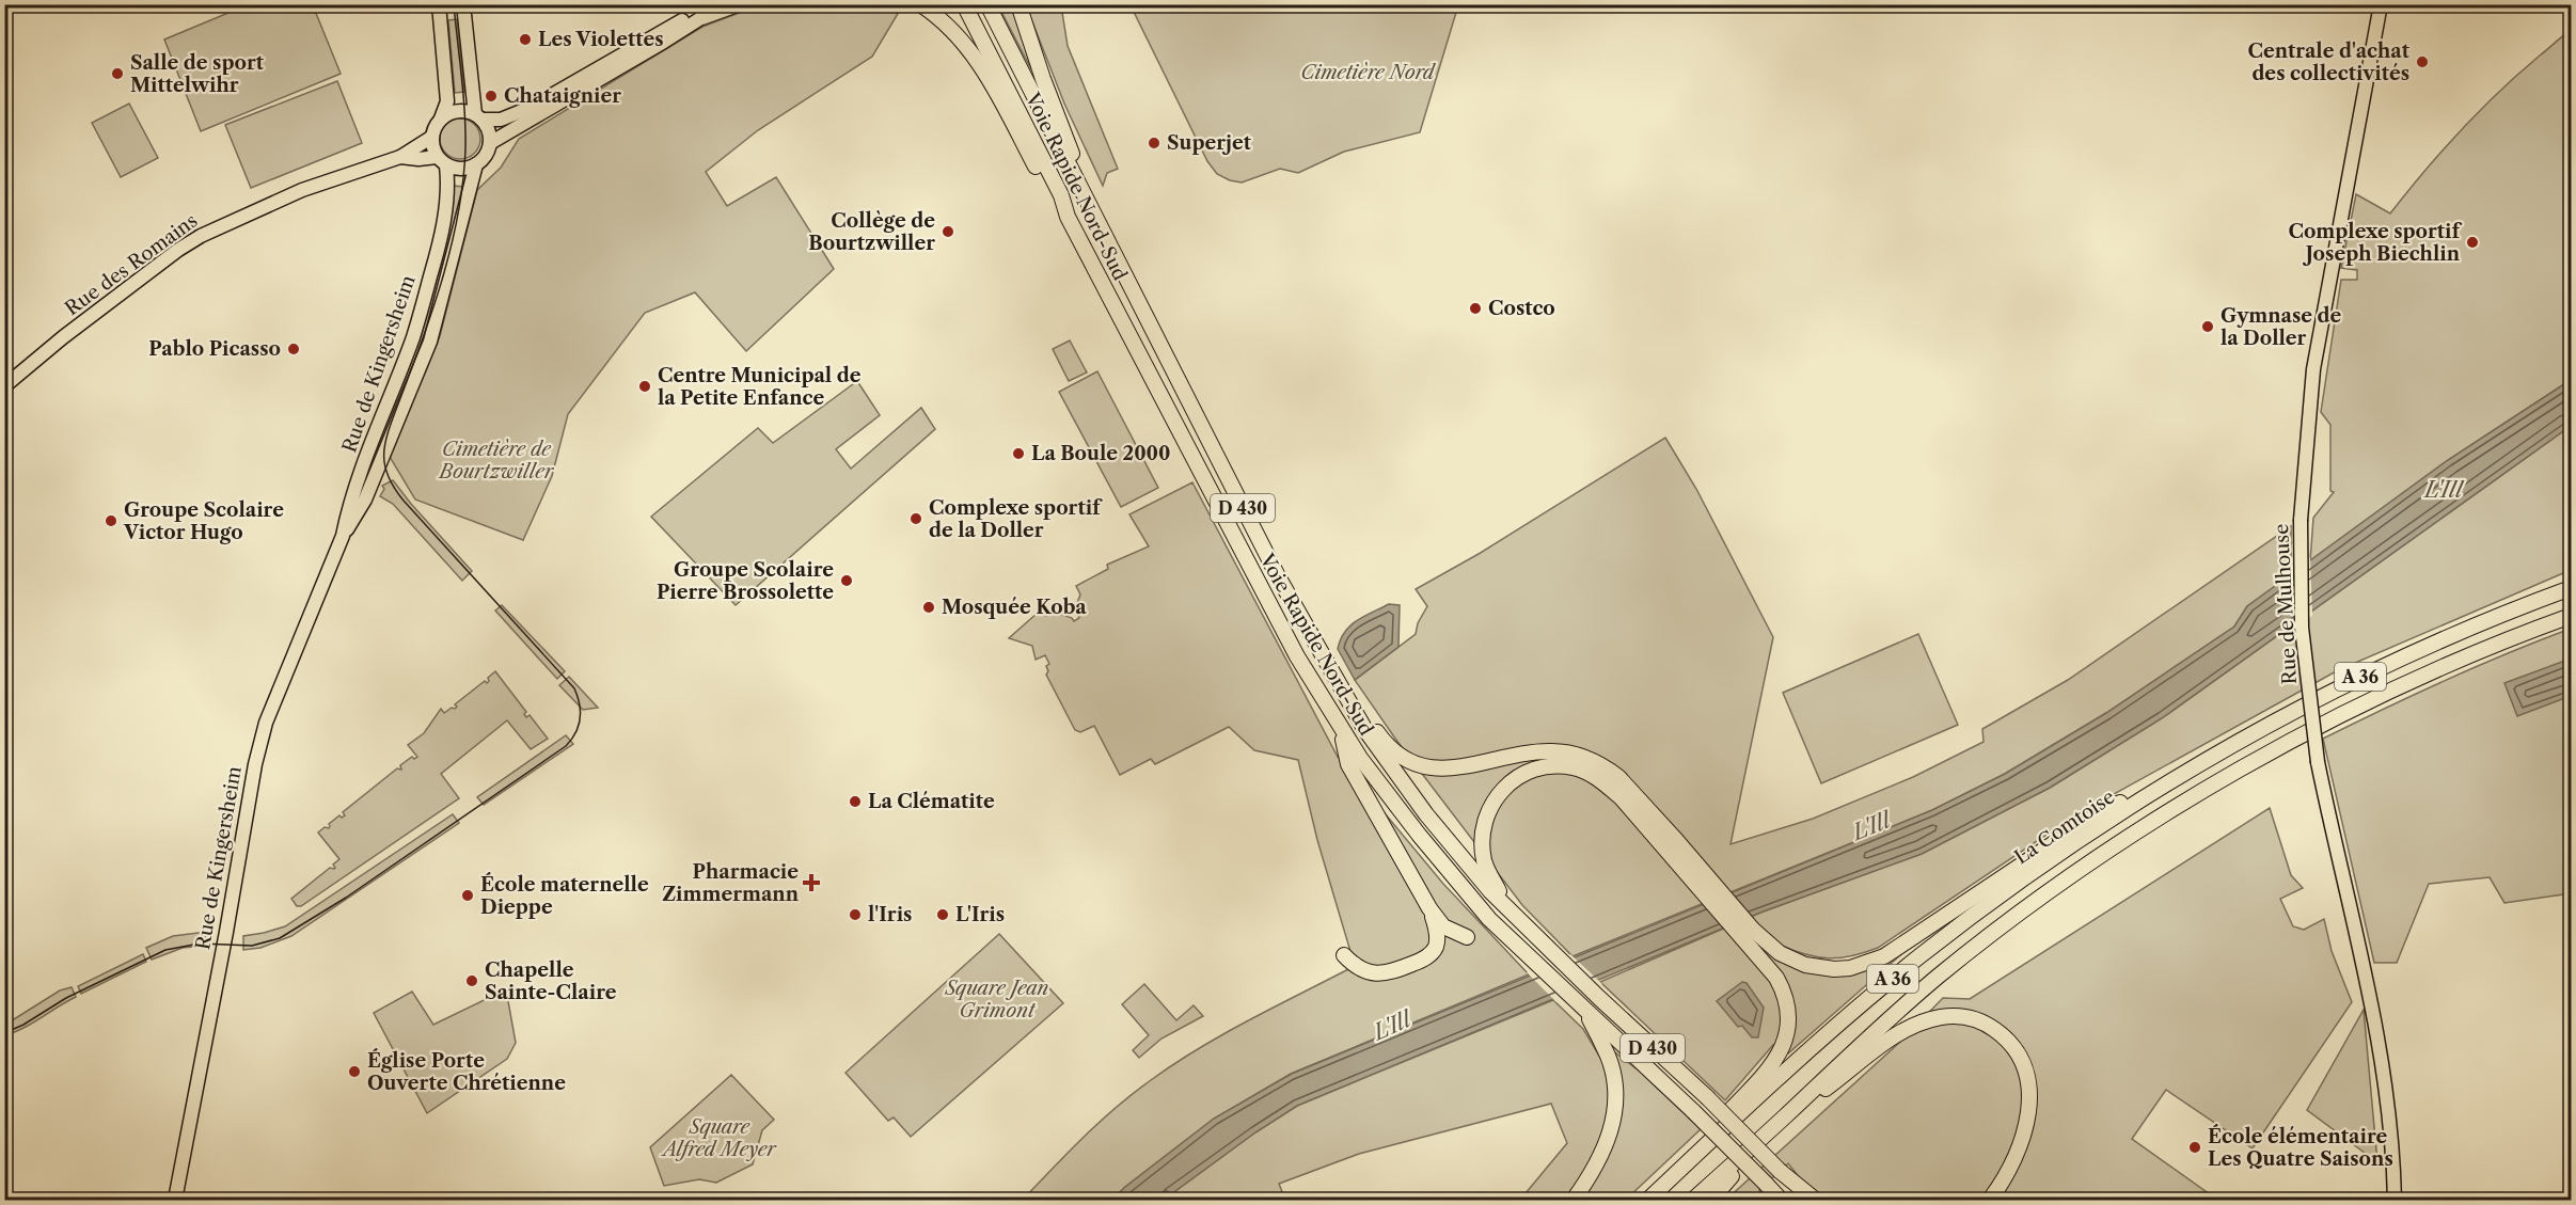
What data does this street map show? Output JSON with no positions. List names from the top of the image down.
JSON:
{
  "streets": {
    "highway": [
      "Voie Rapide Nord-Sud",
      "D 430",
      "A 36",
      "La Comtoise"
    ],
    "main road": ["Rue des Romains", "Rue de Kingersheim", "Rue de Mulhouse"]
  },
  "crossings": [
    ["Rue des Romains", "Rue de Kingersheim"]
  ],
  "water": ["L'Ill"],
  "parks": [
    "Cimetière Nord",
    "Cimetière de Bourtzwiller",
    "Square Jean Grimont",
    "Square Alfred Meyer"
  ],
  "places": {
    "other": [
      "Les Violettes",
      "Centrale d'achat des collectivités",
      "Salle de sport Mittelwihr",
      "Chataignier",
      "Superjet",
      "Collège de Bourtzwiller",
      "Complexe sportif Joseph Biechlin",
      "Costco",
      "Gymnase de la Doller",
      "Pablo Picasso",
      "Centre Municipal de la Petite Enfance",
      "La Boule 2000",
      "Complexe sportif de la Doller",
      "Groupe Scolaire Victor Hugo",
      "Groupe Scolaire Pierre Brossolette",
      "Mosquée Koba",
      "La Clématite",
      "École maternelle Dieppe",
      "l'Iris",
      "L'Iris",
      "Chapelle Sainte-Claire",
      "Église Porte Ouverte Chrétienne",
      "École élémentaire Les Quatre Saisons"
    ],
    "health": ["Pharmacie Zimmermann"]
  }
}
